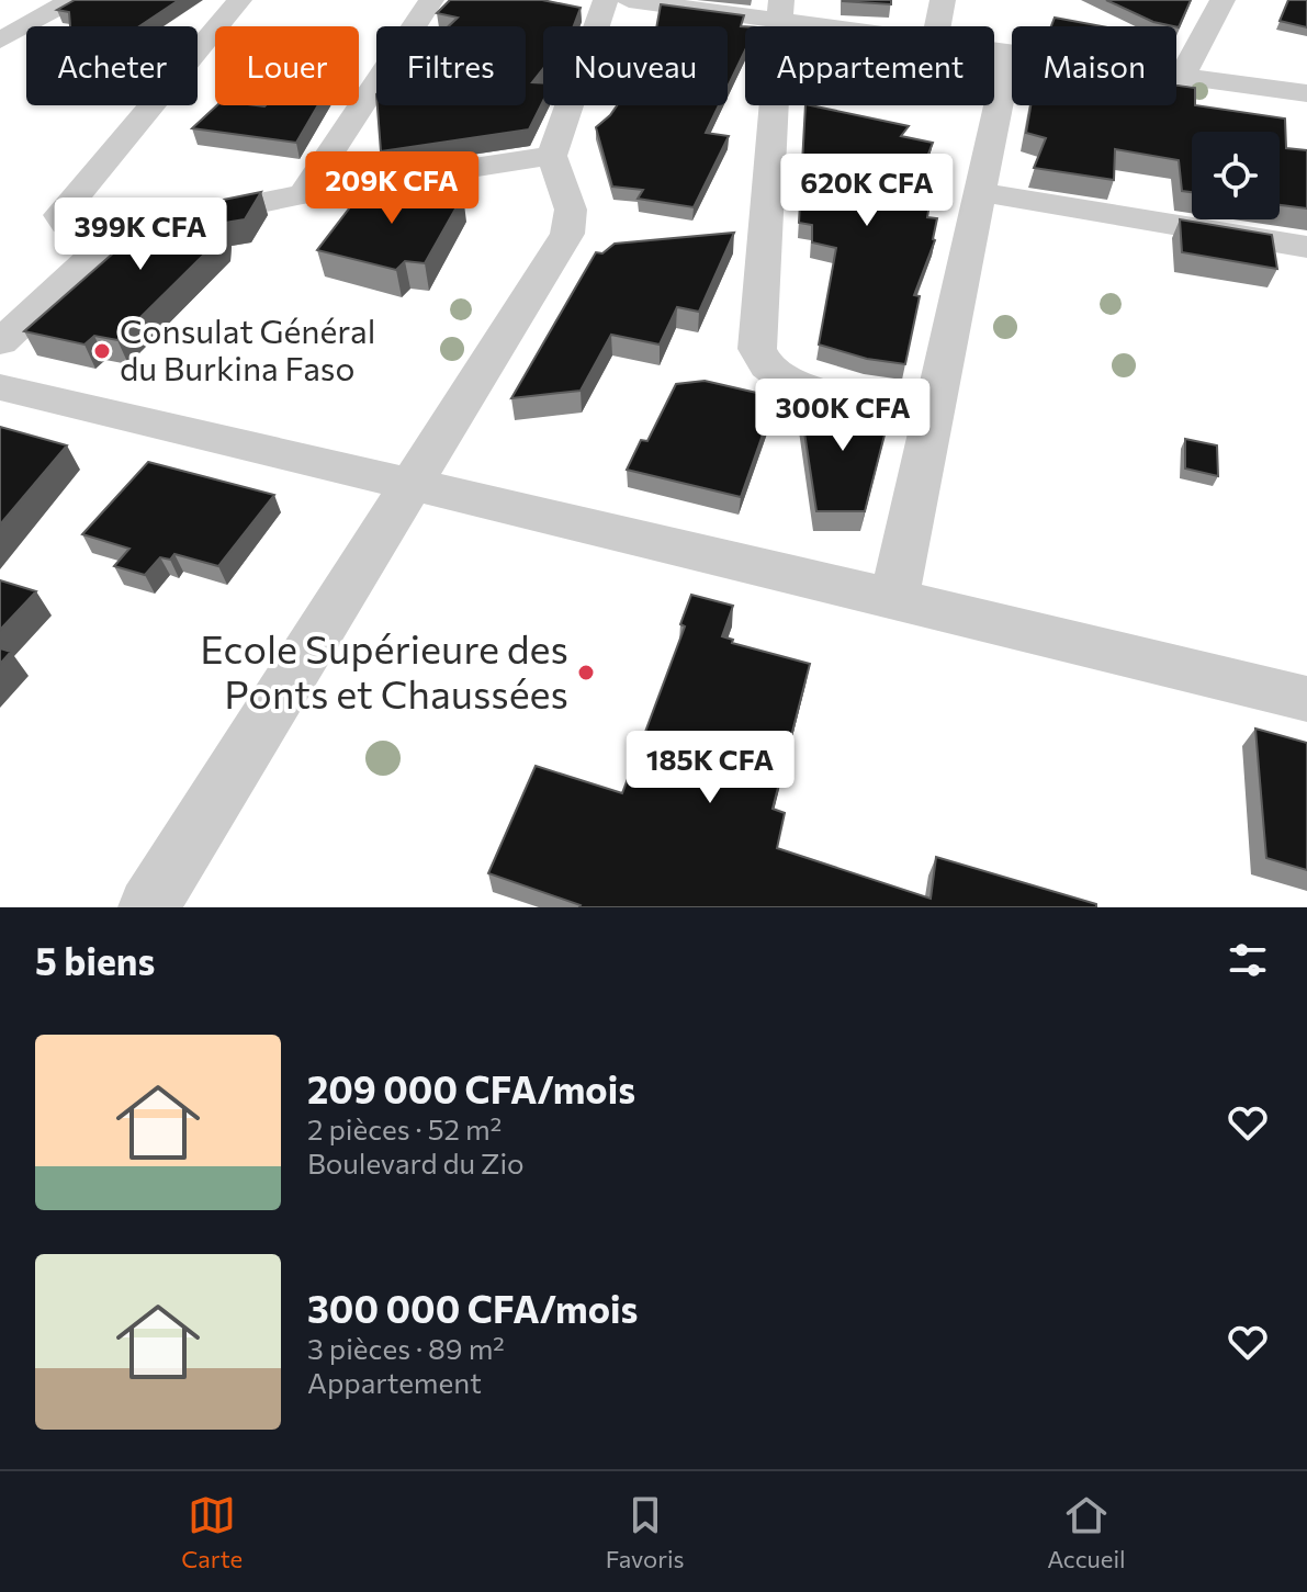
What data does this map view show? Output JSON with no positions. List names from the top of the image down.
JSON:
{
  "places": ["Consulat Général du Burkina Faso", "Ecole Supérieure des Ponts et Chaussées"],
  "page": {
    "chip": [
      "Acheter",
      "Louer",
      "Filtres",
      "Nouveau",
      "Appartement",
      "Maison"
    ],
    "price": [
      "209K CFA",
      "620K CFA",
      "399K CFA",
      "300K CFA",
      "185K CFA"
    ],
    "heading": "5 biens",
    "list": [
      {
        "name": "209 000 CFA/mois",
        "note": "2 pièces · 52 m² · Boulevard du Zio"
      },
      {
        "name": "300 000 CFA/mois",
        "note": "3 pièces · 89 m² · Appartement"
      }
    ],
    "tabs": ["Carte", "Favoris", "Accueil"]
  }
}
